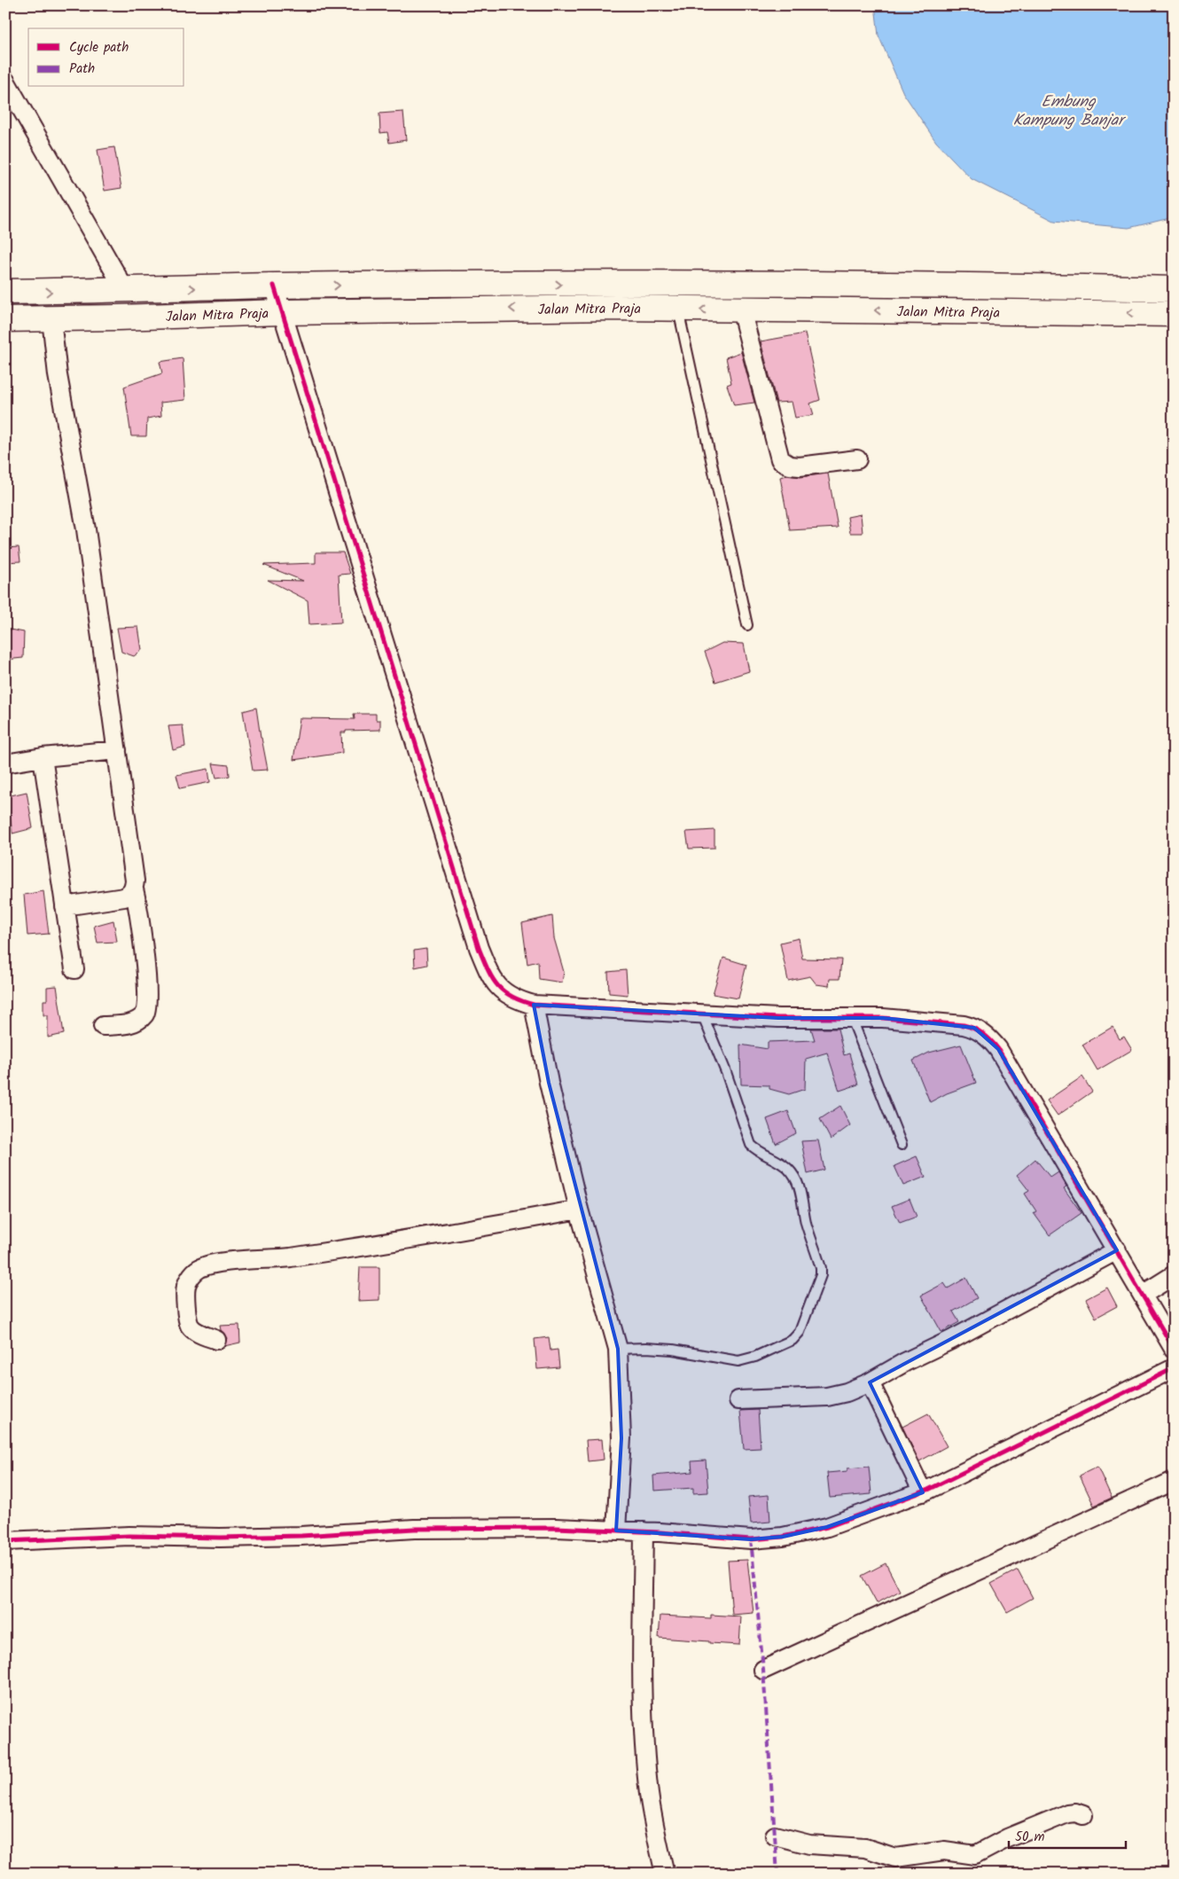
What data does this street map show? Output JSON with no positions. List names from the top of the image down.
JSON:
{
  "streets": {
    "street": ["Jalan Mitra Praja"]
  },
  "water": ["Embung Kampung Banjar"],
  "legend": ["Cycle path", "Path"],
  "scale_bar": "50 m"
}
